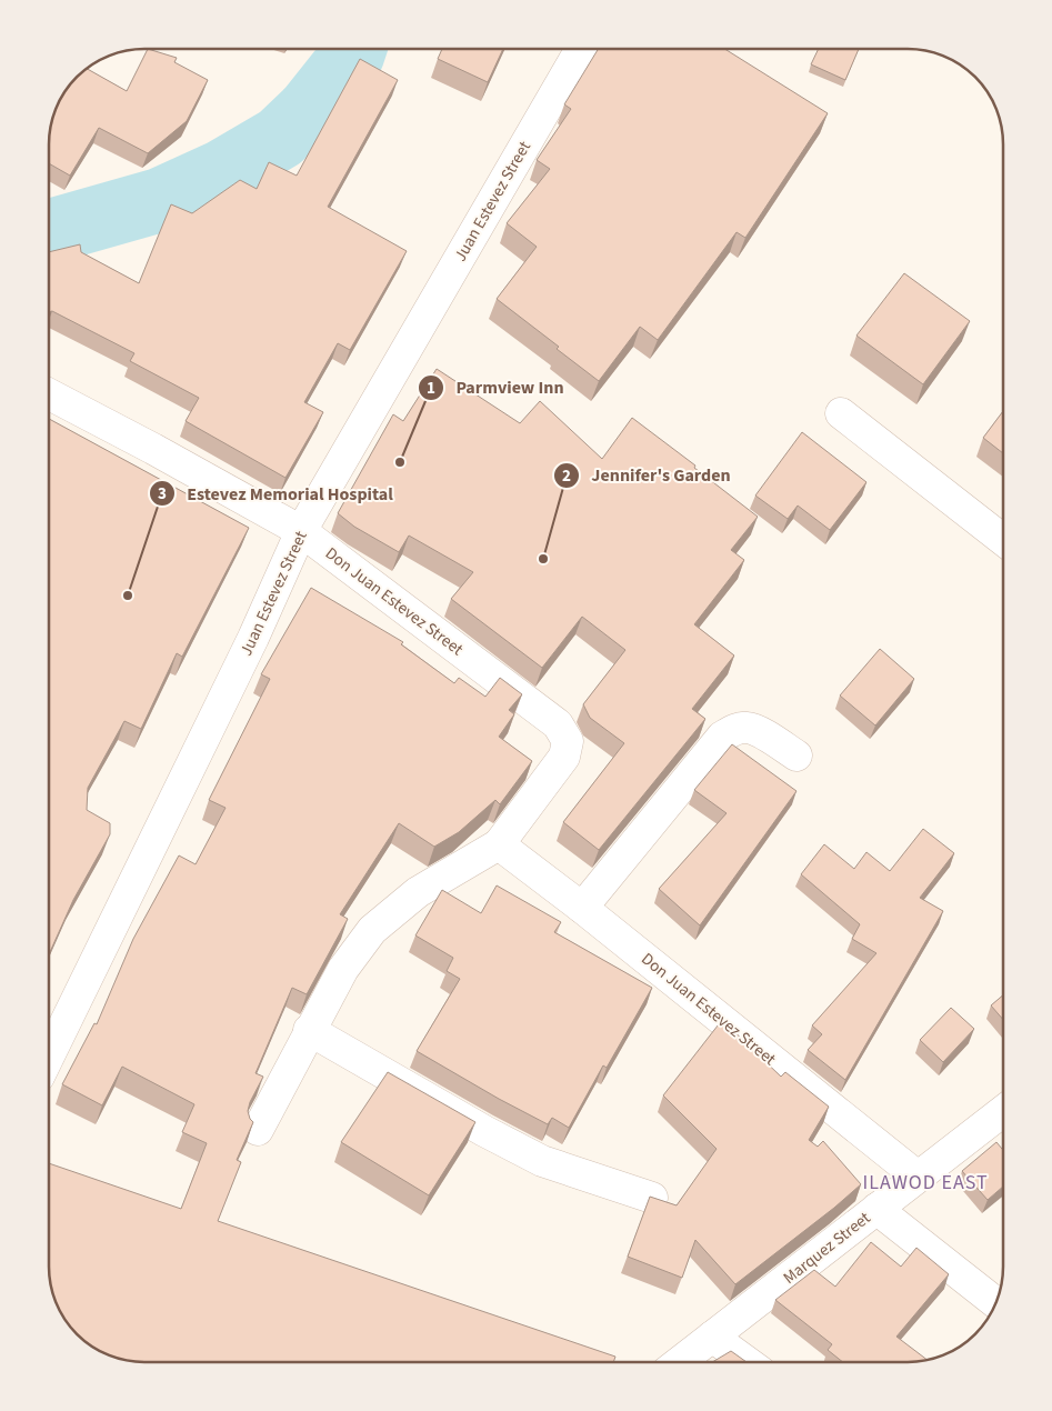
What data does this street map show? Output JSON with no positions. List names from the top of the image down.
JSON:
{
  "streets": {
    "street": ["Juan Estevez Street", "Don Juan Estevez Street", "Marquez Street"]
  },
  "crossings": [
    ["Juan Estevez Street", "Don Juan Estevez Street"],
    ["Don Juan Estevez Street", "Marquez Street"]
  ],
  "districts": ["ILAWOD EAST"],
  "places": ["Parmview Inn", "Jennifer's Garden", "Estevez Memorial Hospital"]
}
